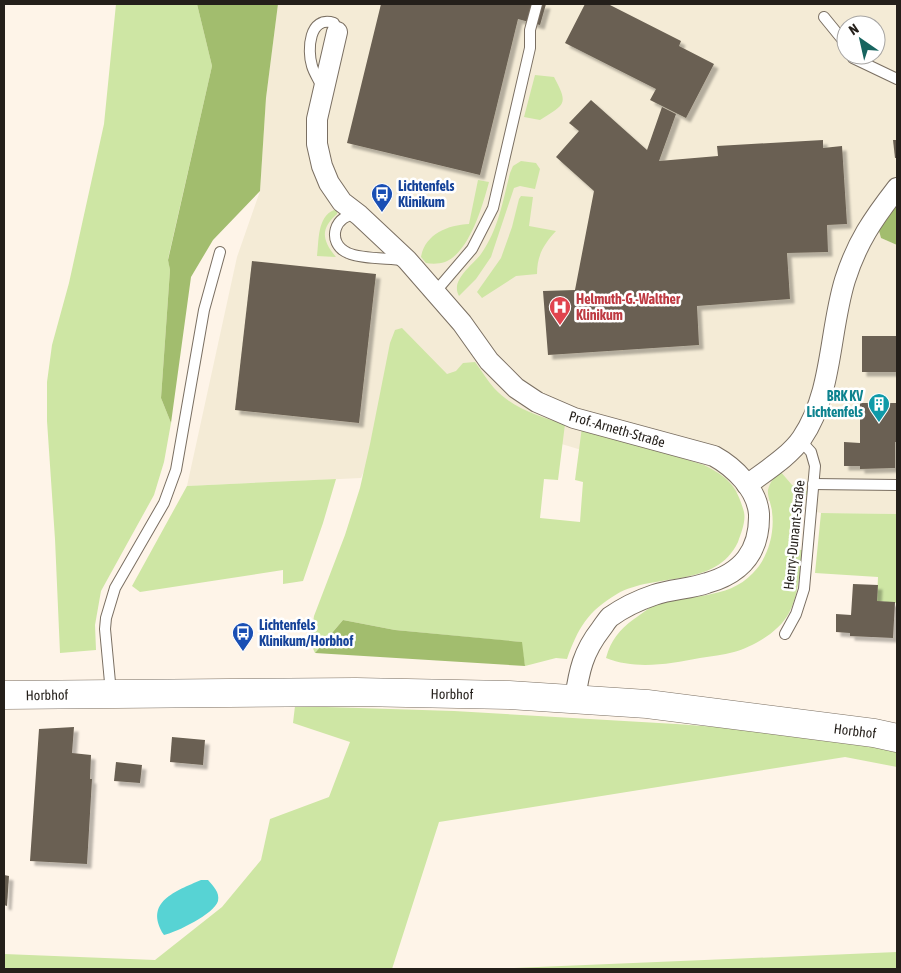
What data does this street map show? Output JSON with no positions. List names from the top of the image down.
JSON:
{
  "streets": {
    "main road": ["Horbhof"],
    "street": ["Prof.-Arneth-Straße"],
    "lane": ["Henry-Dunant-Straße"]
  },
  "crossings": [
    ["Prof.-Arneth-Straße", "Horbhof"]
  ],
  "places": {
    "bus stop": ["Lichtenfels Klinikum", "Lichtenfels Klinikum/Horbhof"],
    "hospital": ["Helmuth-G.-Walther Klinikum"],
    "building": ["BRK KV Lichtenfels"]
  },
  "north": "top left"
}
